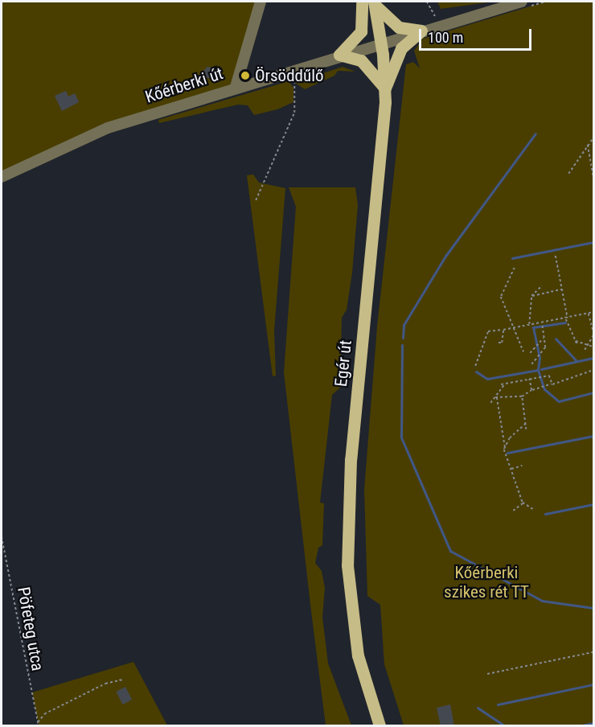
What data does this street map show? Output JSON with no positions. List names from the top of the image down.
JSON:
{
  "streets": {
    "main road": ["Egér út"],
    "street": ["Kőérberki út"],
    "path": ["Pöfeteg utca"]
  },
  "crossings": [
    ["Kőérberki út", "Egér út"]
  ],
  "parks": ["Kőérberki szikes rét TT"],
  "places": ["Örsöddűlő"],
  "scale_bar": "100 m"
}
